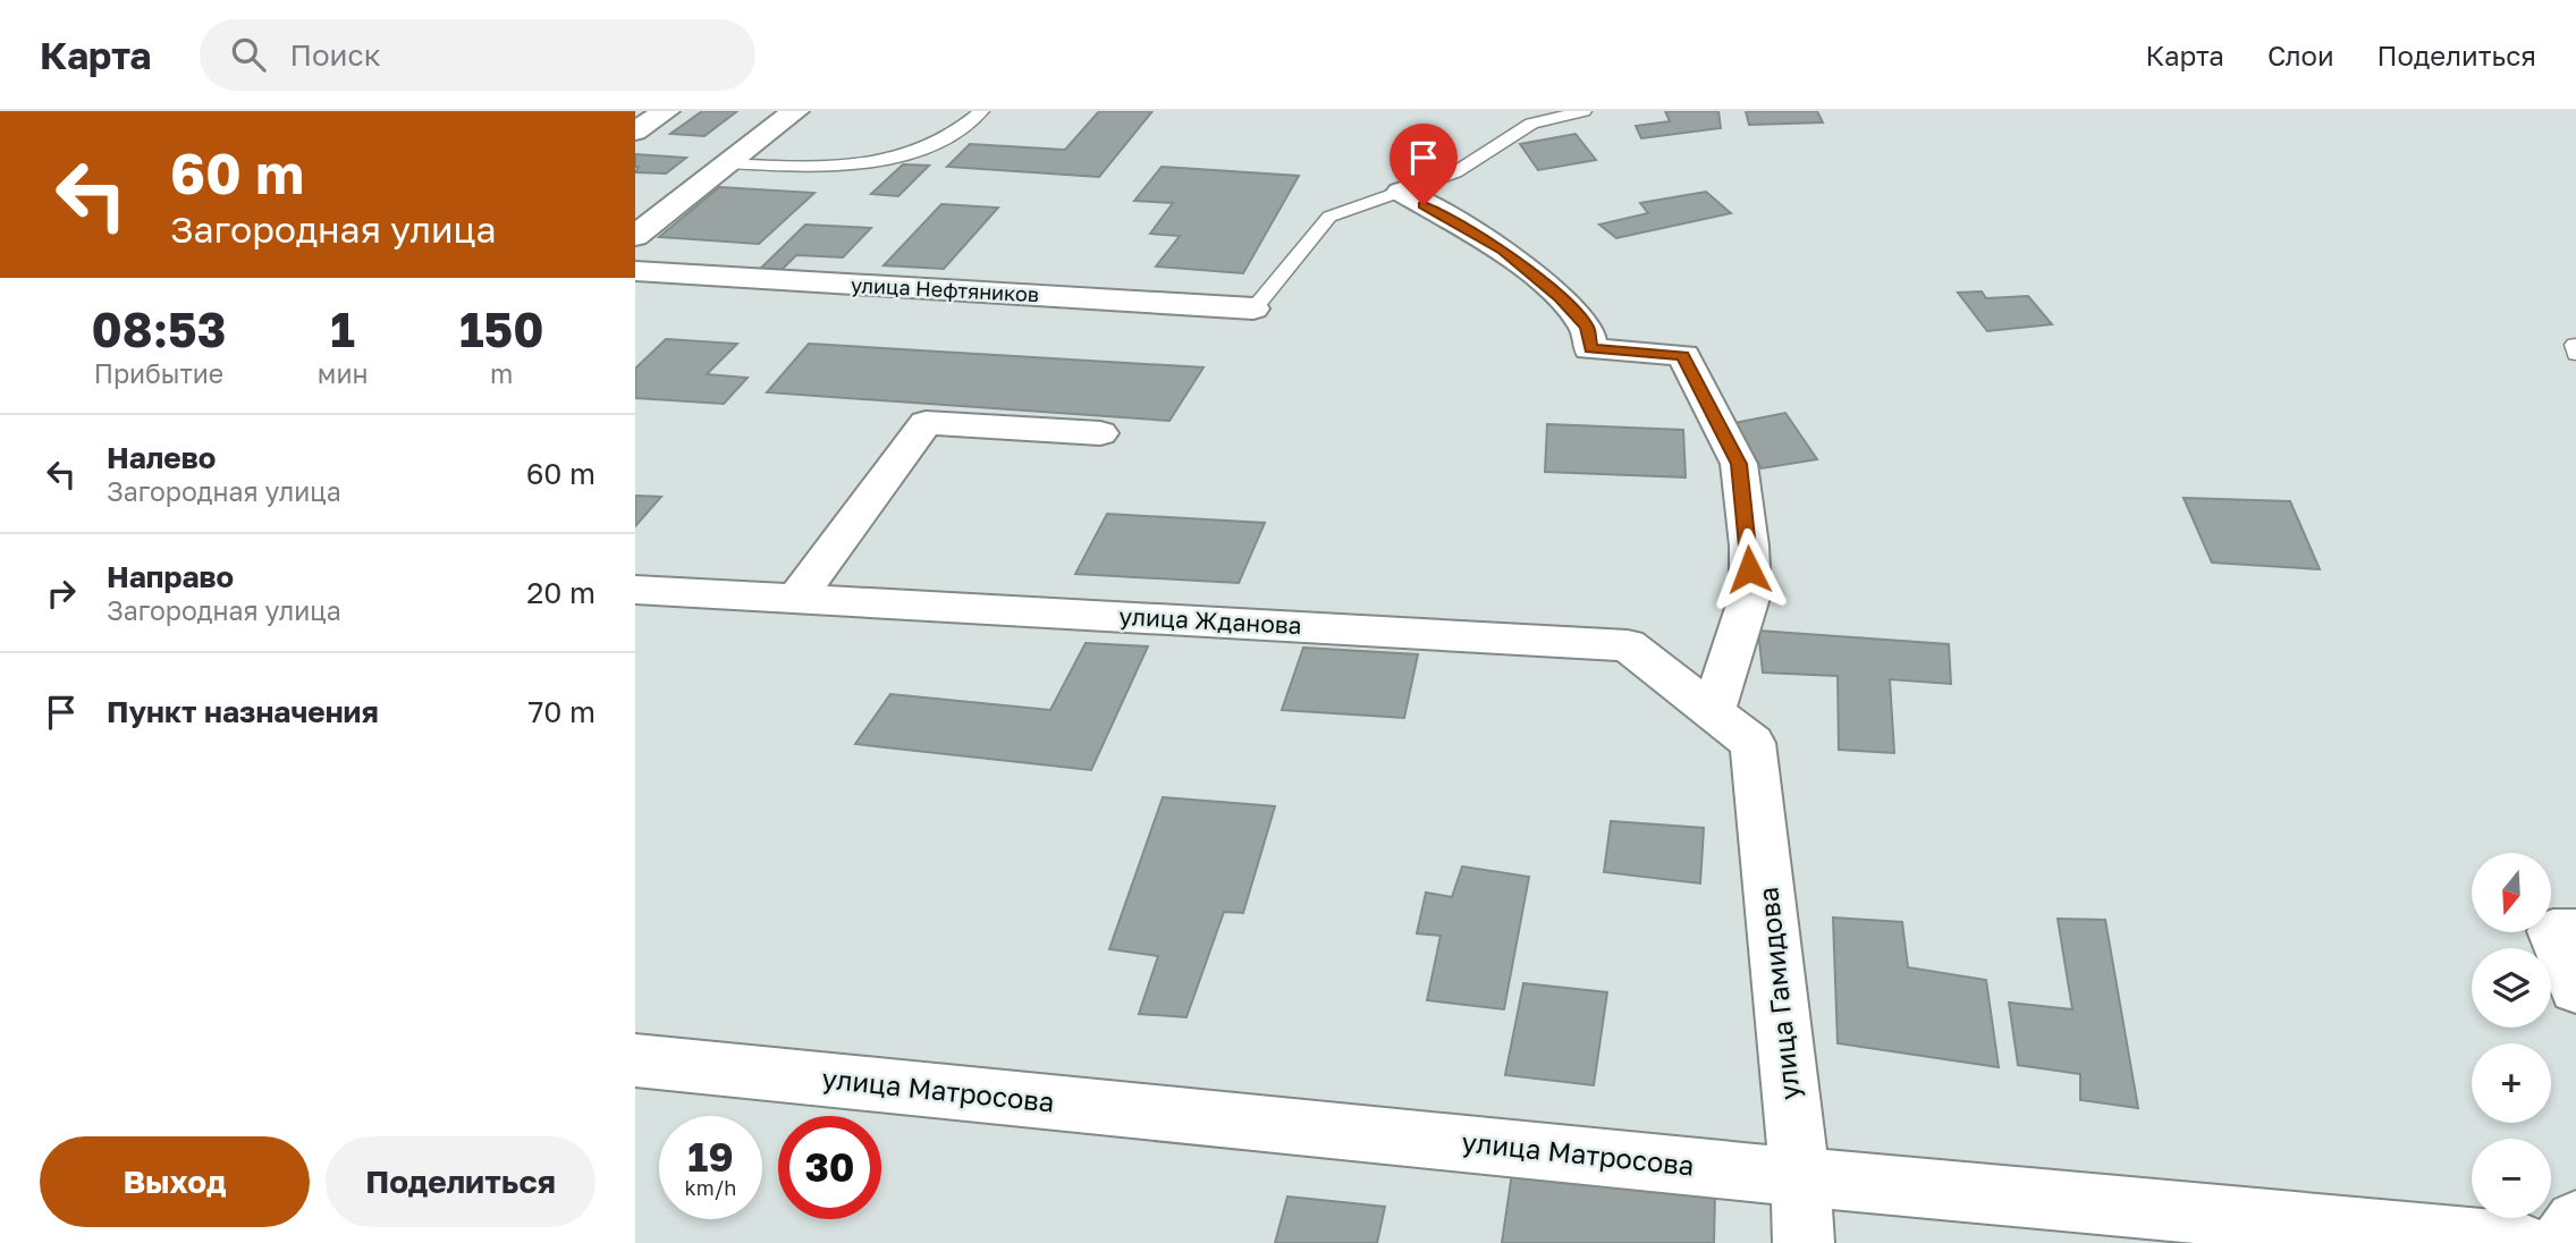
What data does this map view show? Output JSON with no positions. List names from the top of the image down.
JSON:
{
  "streets": {
    "street": [
      "улица Нефтяников",
      "улица Жданова",
      "улица Гамидова",
      "улица Матросова"
    ]
  },
  "crossings": [
    ["улица Жданова", "улица Гамидова"],
    ["улица Гамидова", "улица Матросова"]
  ],
  "north": "bottom",
  "page": {
    "header": "Карта",
    "search": "Поиск",
    "nav": ["Карта", "Слои", "Поделиться"],
    "turn": ["60 m", "Загородная улица"],
    "eta": [
      "08:53",
      "Прибытие",
      "1",
      "мин",
      "150",
      "m"
    ],
    "list": [
      {
        "name": "Налево",
        "note": "Загородная улица",
        "value": "60 m"
      },
      {
        "name": "Направо",
        "note": "Загородная улица",
        "value": "20 m"
      },
      {
        "name": "Пункт назначения",
        "value": "70 m"
      }
    ],
    "map_buttons": ["+", "−"],
    "speed": "19 km/h",
    "limit": "30",
    "buttons": ["Выход", "Поделиться"]
  }
}
